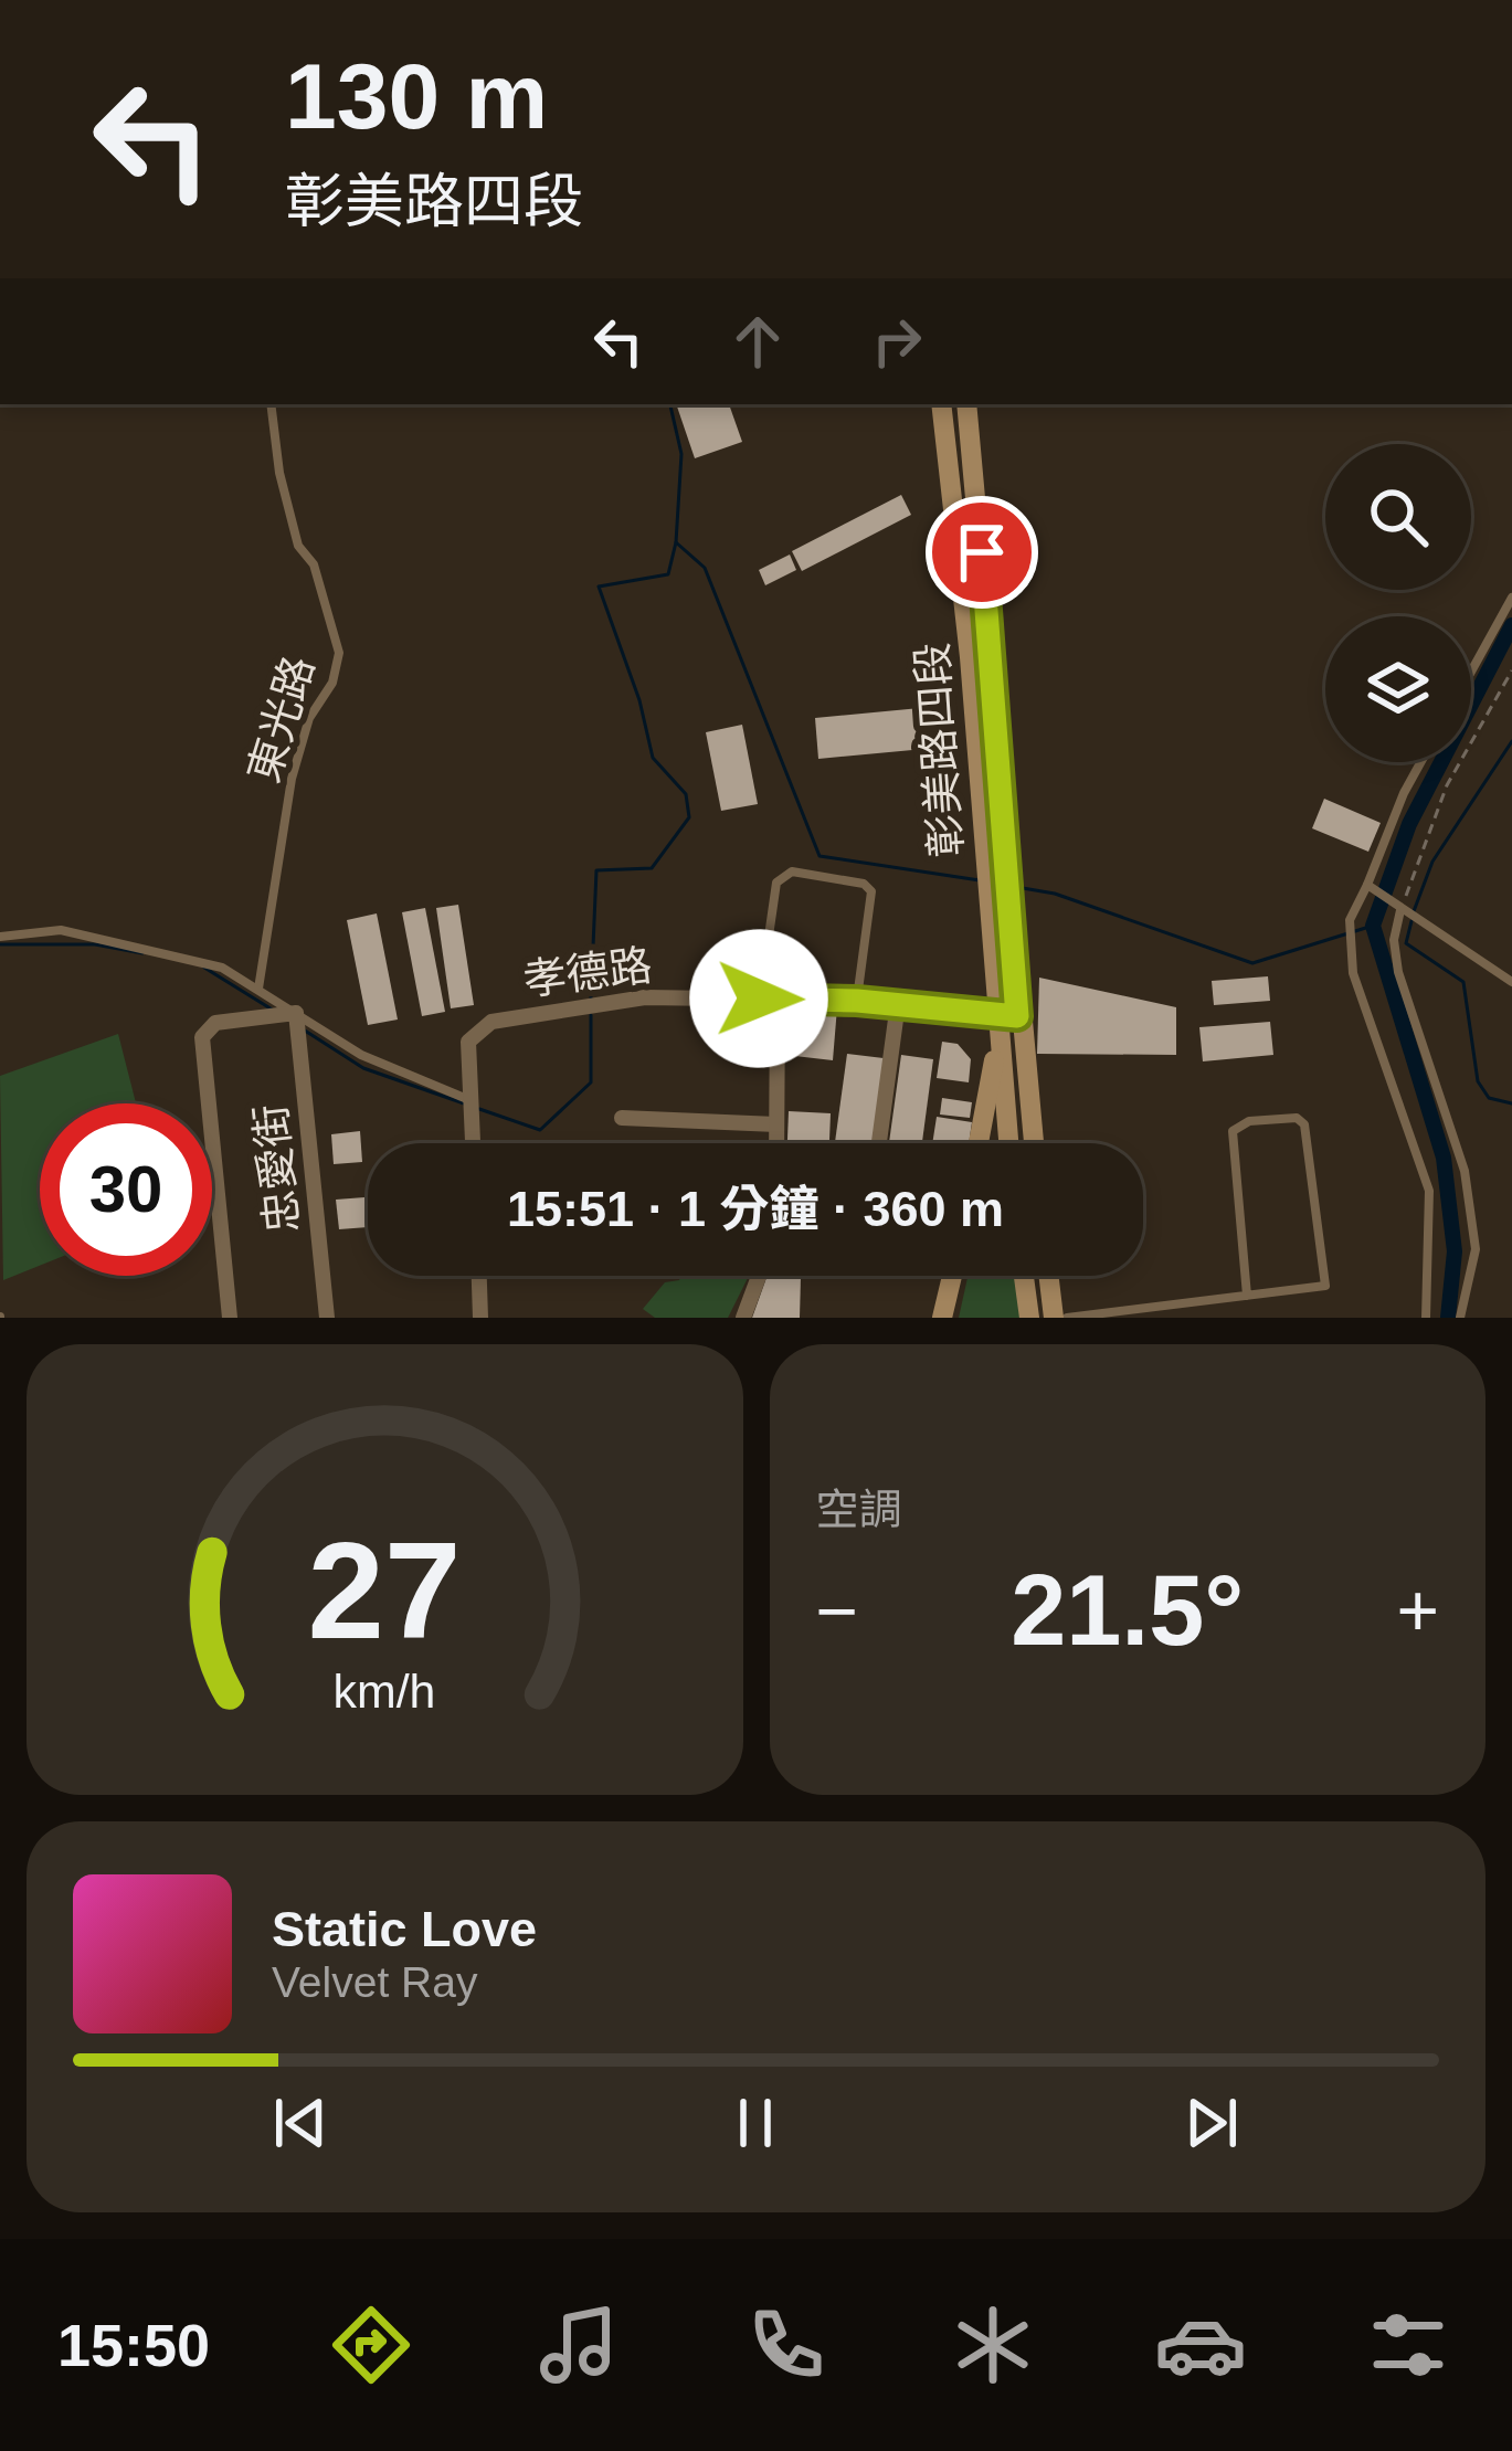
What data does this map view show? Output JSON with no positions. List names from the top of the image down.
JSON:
{
  "streets": {
    "main road": ["彰美路四段"],
    "street": ["孝德路", "忠愛街"],
    "lane": ["東光路"]
  },
  "crossings": [
    ["彰美路四段", "孝德路"]
  ],
  "page": {
    "turn": ["130 m", "彰美路四段"],
    "limit": "30",
    "trip": "15:51 · 1 分鐘 · 360 m",
    "tile": "空調",
    "heat": ["−", "21.5°", "+"],
    "song": ["Static Love", "Velvet Ray"],
    "tabs": "15:50",
    "gauge": ["27", "km/h"]
  }
}
